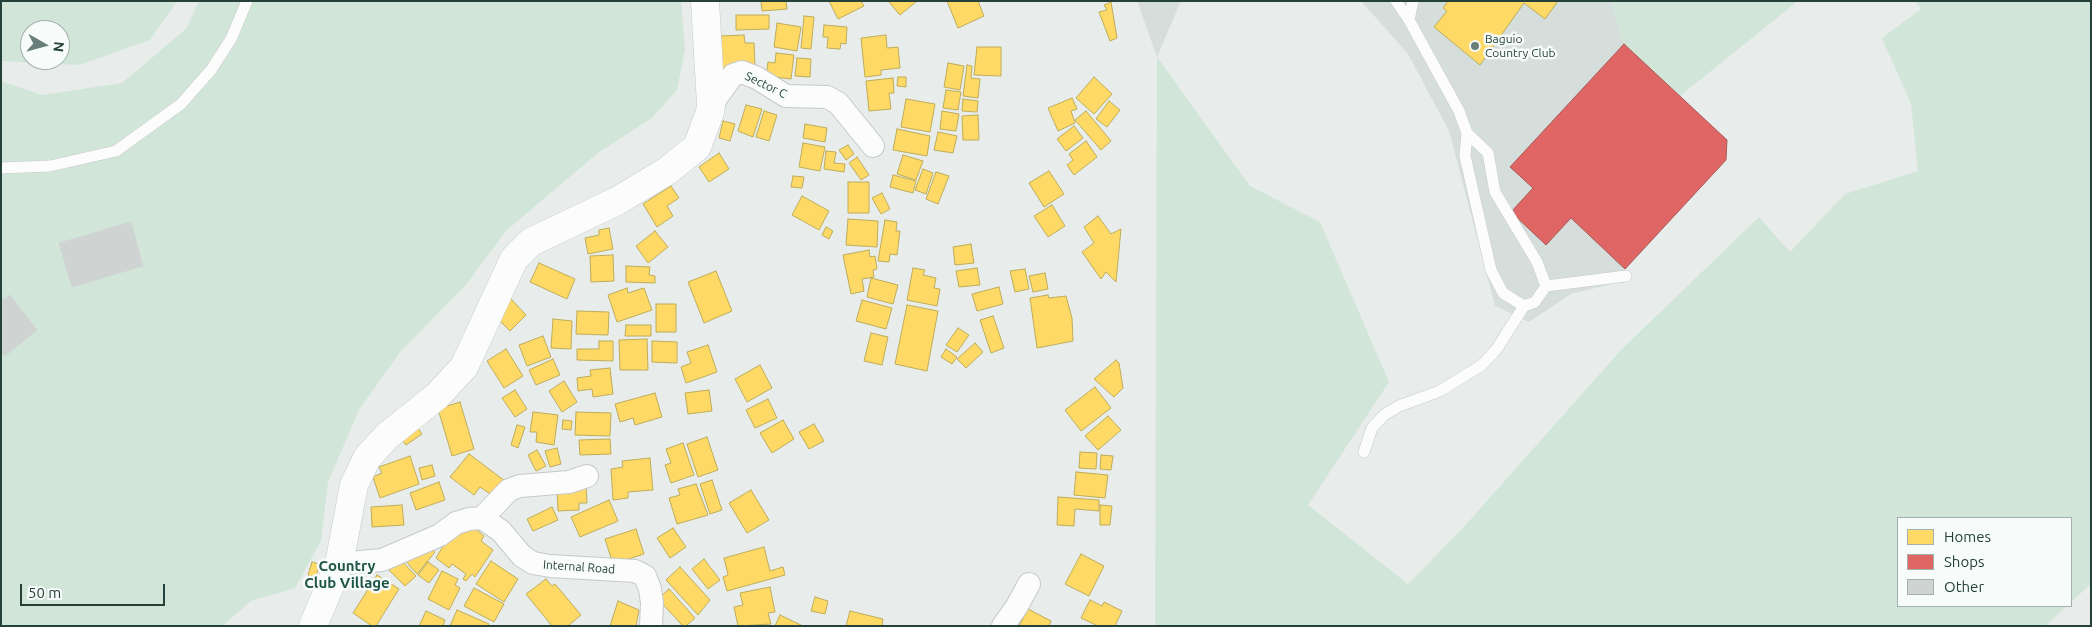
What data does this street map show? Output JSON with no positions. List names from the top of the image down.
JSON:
{
  "streets": {
    "street": ["Sector C", "Internal Road"]
  },
  "districts": ["Country Club Village"],
  "places": ["Baguio Country Club"],
  "legend": ["Homes", "Shops", "Other"],
  "scale_bar": "50 m",
  "north": "right"
}
